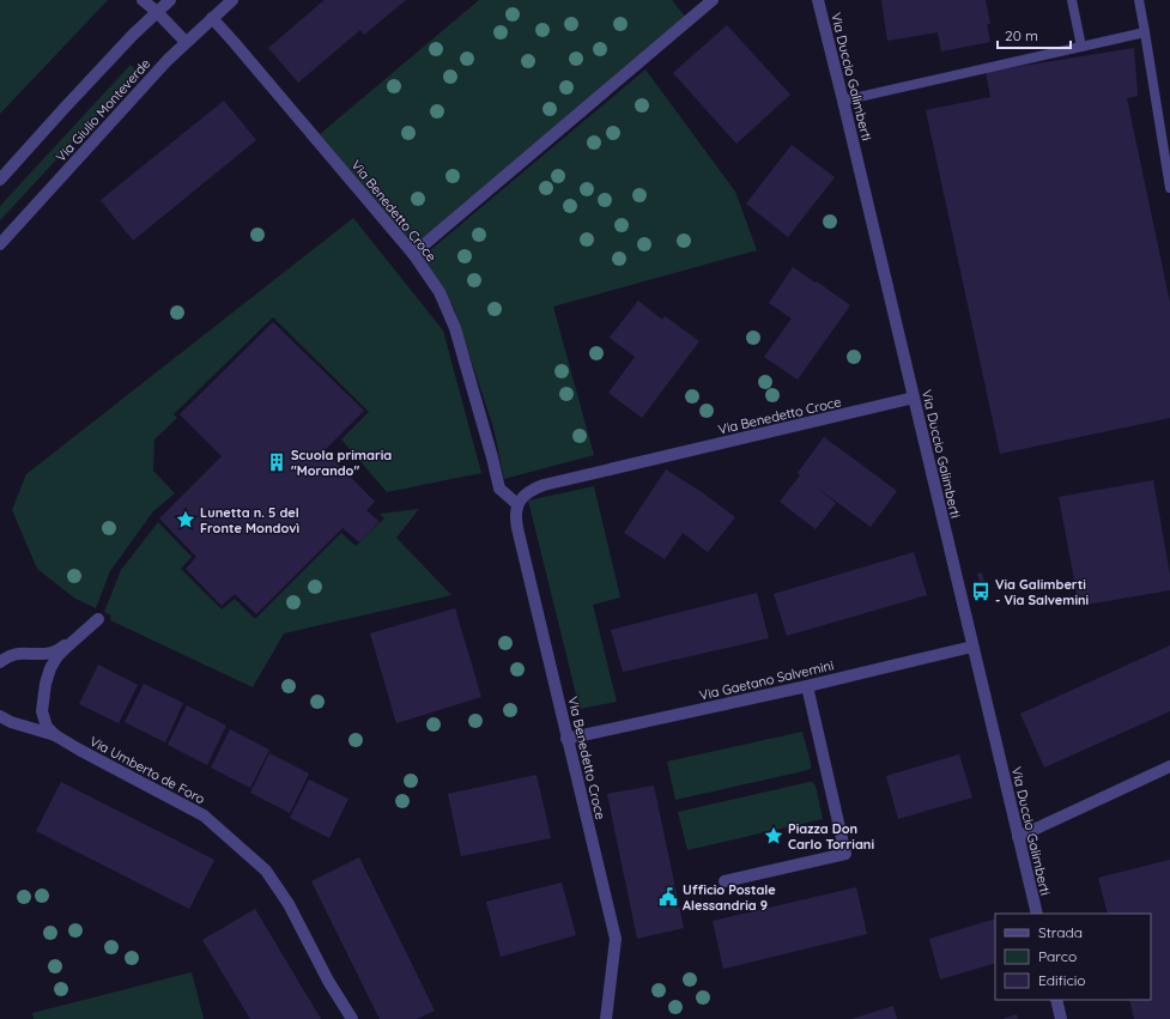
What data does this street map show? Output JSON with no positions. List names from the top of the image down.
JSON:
{
  "streets": {
    "street": [
      "Via Duccio Galimberti",
      "Via Giulio Monteverde",
      "Via Benedetto Croce",
      "Via Gaetano Salvemini",
      "Via Umberto de Foro"
    ]
  },
  "crossings": [
    ["Via Duccio Galimberti", "Via Benedetto Croce"],
    ["Via Duccio Galimberti", "Via Gaetano Salvemini"],
    ["Via Giulio Monteverde", "Via Benedetto Croce"],
    ["Via Benedetto Croce", "Via Gaetano Salvemini"]
  ],
  "places": {
    "building": ["Scuola primaria \"Morando\""],
    "place": ["Lunetta n. 5 del Fronte Mondovì", "Piazza Don Carlo Torriani"],
    "bus stop": ["Via Galimberti - Via Salvemini"],
    "public building": ["Ufficio Postale Alessandria 9"]
  },
  "legend": ["Strada", "Parco", "Edificio"],
  "scale_bar": "20 m"
}
